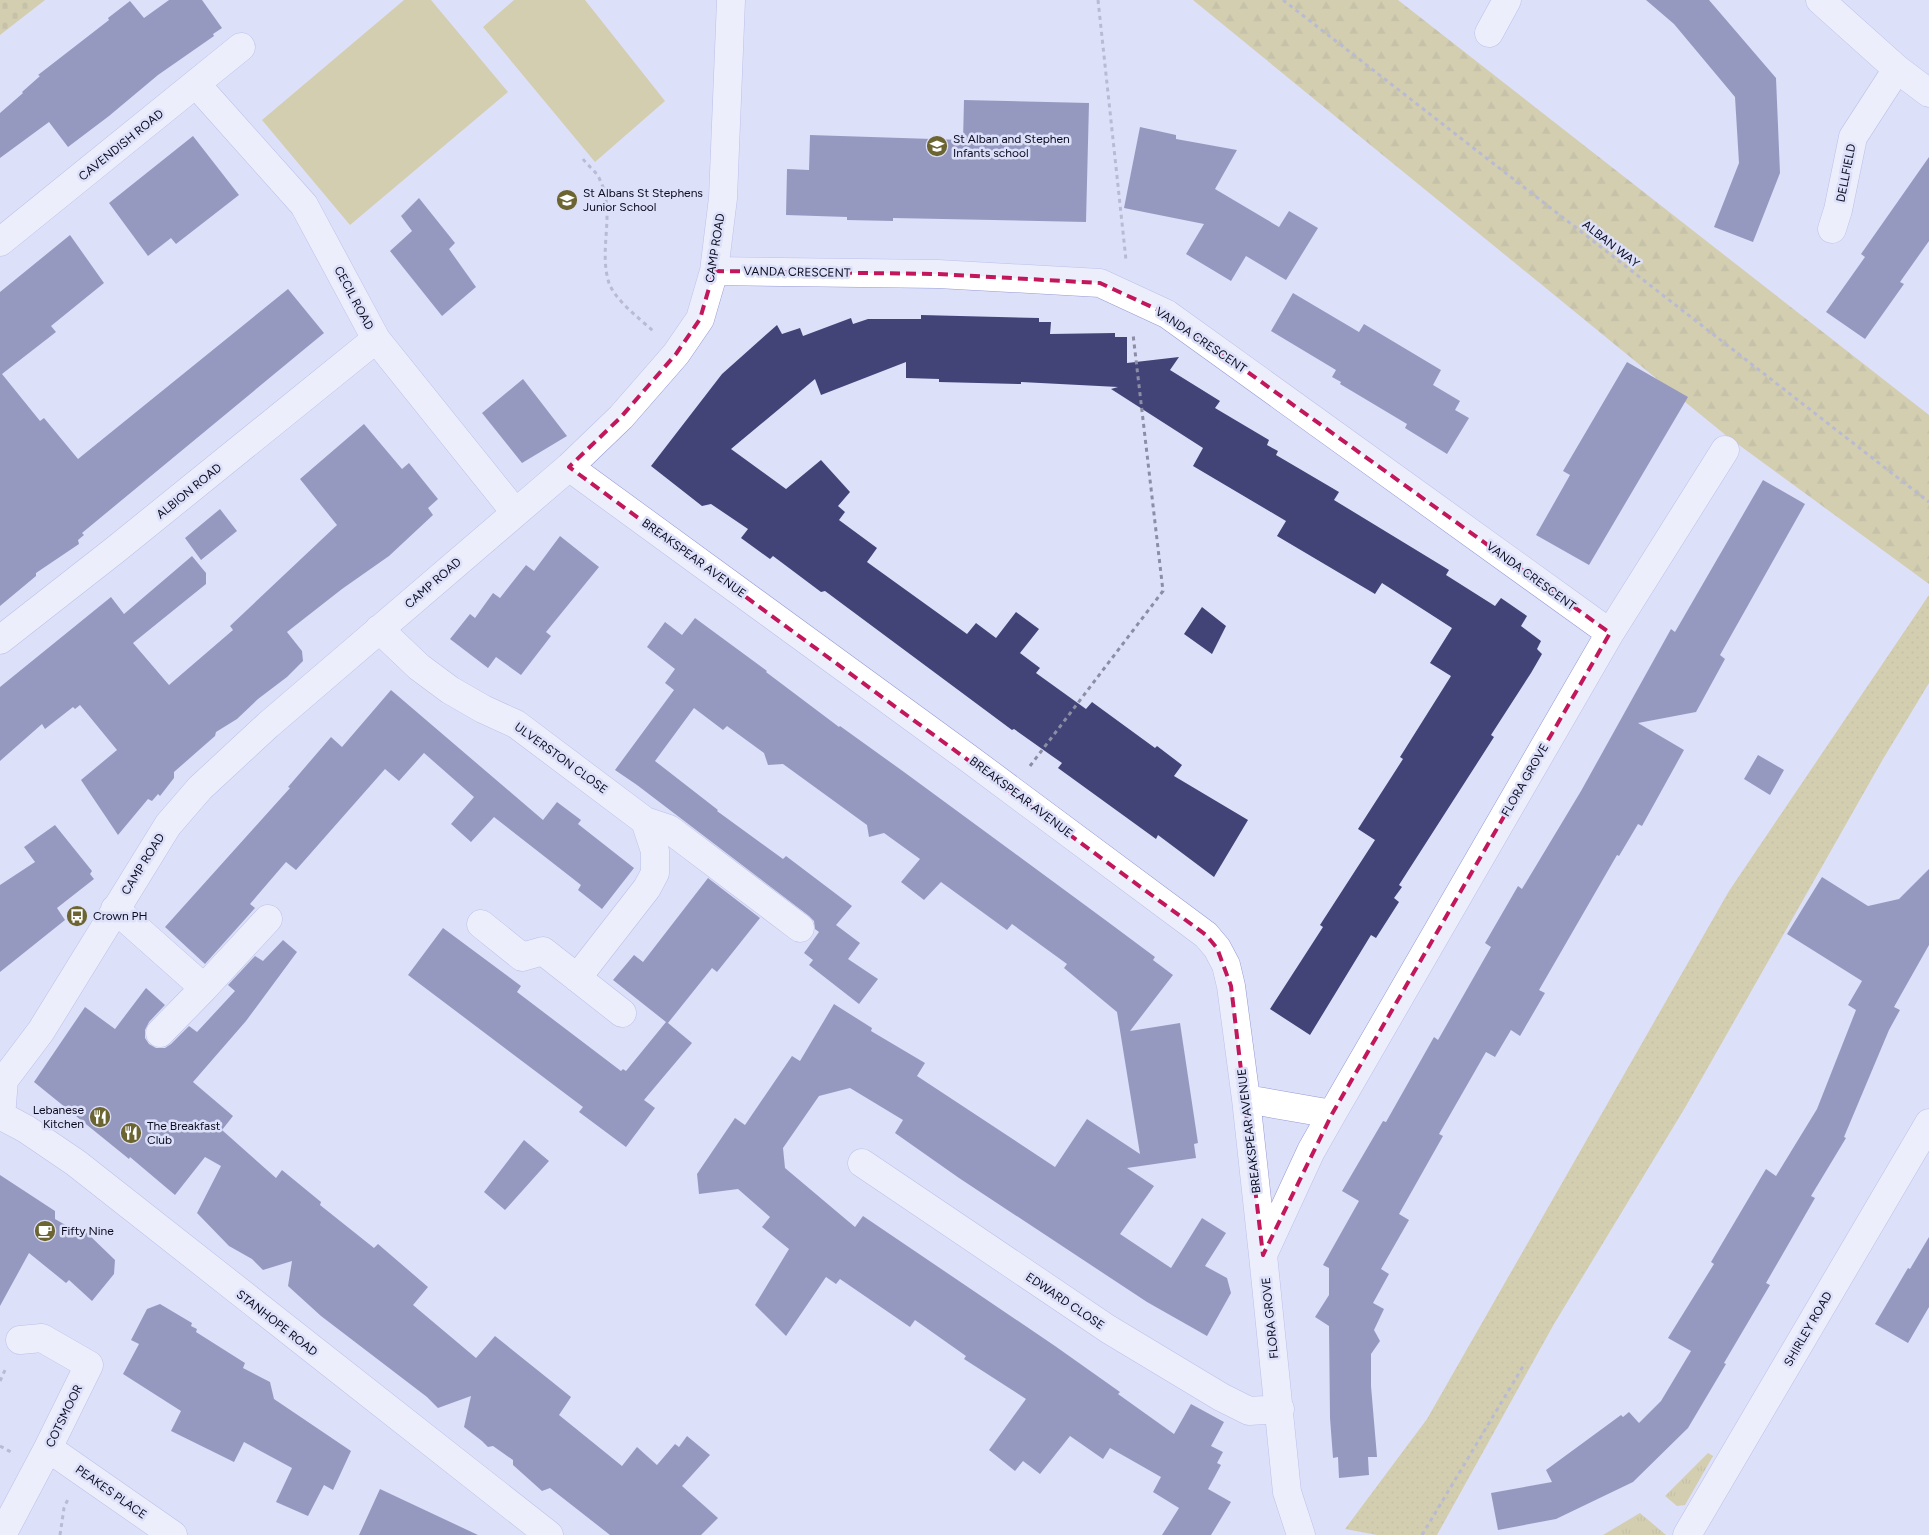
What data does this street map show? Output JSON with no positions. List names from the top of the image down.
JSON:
{
  "streets": {
    "street": [
      "CAVENDISH ROAD",
      "DELLFIELD",
      "CAMP ROAD",
      "VANDA CRESCENT",
      "CECIL ROAD",
      "ALBION ROAD",
      "BREAKSPEAR AVENUE",
      "ULVERSTON CLOSE",
      "FLORA GROVE",
      "EDWARD CLOSE",
      "STANHOPE ROAD",
      "SHIRLEY ROAD",
      "COTSMOOR",
      "PEAKES PLACE"
    ],
    "path": ["ALBAN WAY"]
  },
  "crossings": [
    ["CAVENDISH ROAD", "CECIL ROAD"],
    ["CAMP ROAD", "VANDA CRESCENT"],
    ["CAMP ROAD", "CECIL ROAD"],
    ["CAMP ROAD", "BREAKSPEAR AVENUE"],
    ["CAMP ROAD", "ULVERSTON CLOSE"],
    ["CAMP ROAD", "STANHOPE ROAD"],
    ["VANDA CRESCENT", "FLORA GROVE"],
    ["CECIL ROAD", "ALBION ROAD"],
    ["BREAKSPEAR AVENUE", "FLORA GROVE"],
    ["FLORA GROVE", "EDWARD CLOSE"],
    ["COTSMOOR", "PEAKES PLACE"]
  ],
  "places": {
    "school or university": ["St Alban and Stephen Infants school", "St Albans St Stephens Junior School"],
    "bus stop": ["Crown PH"],
    "restaurant": ["Lebanese Kitchen", "The Breakfast Club"],
    "cafe": ["Fifty Nine"]
  }
}
